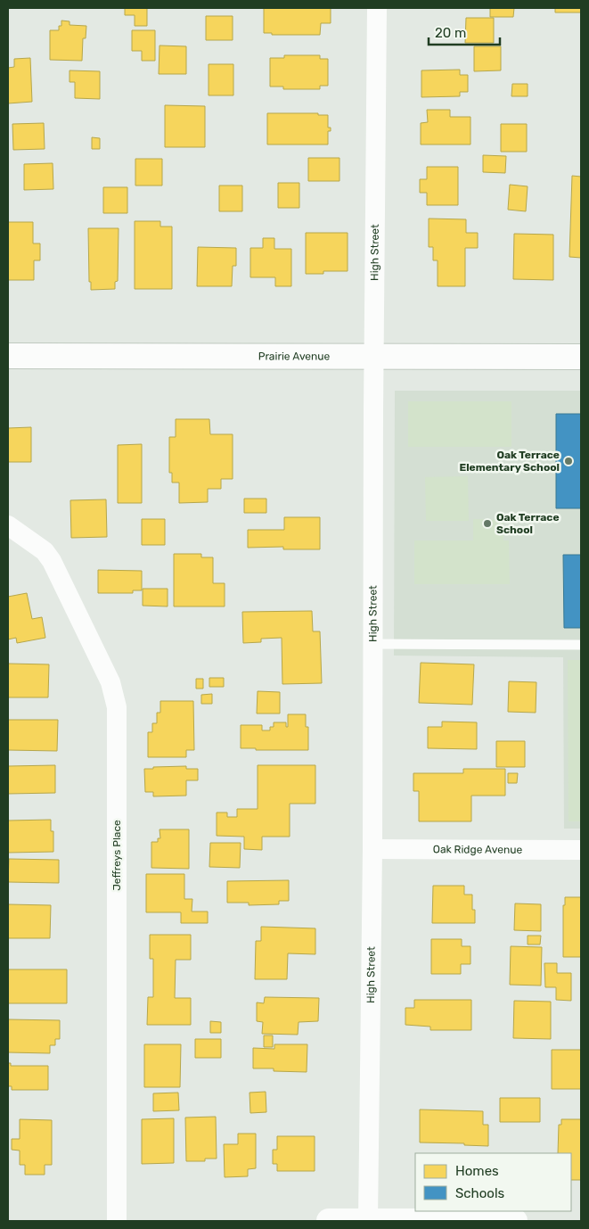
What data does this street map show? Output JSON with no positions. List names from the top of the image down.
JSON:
{
  "streets": {
    "main road": ["Prairie Avenue"],
    "street": ["High Street", "Oak Ridge Avenue", "Jeffreys Place"]
  },
  "crossings": [
    ["High Street", "Prairie Avenue"],
    ["High Street", "Oak Ridge Avenue"]
  ],
  "places": ["Oak Terrace Elementary School", "Oak Terrace School"],
  "legend": ["Homes", "Schools"],
  "scale_bar": "20 m"
}
